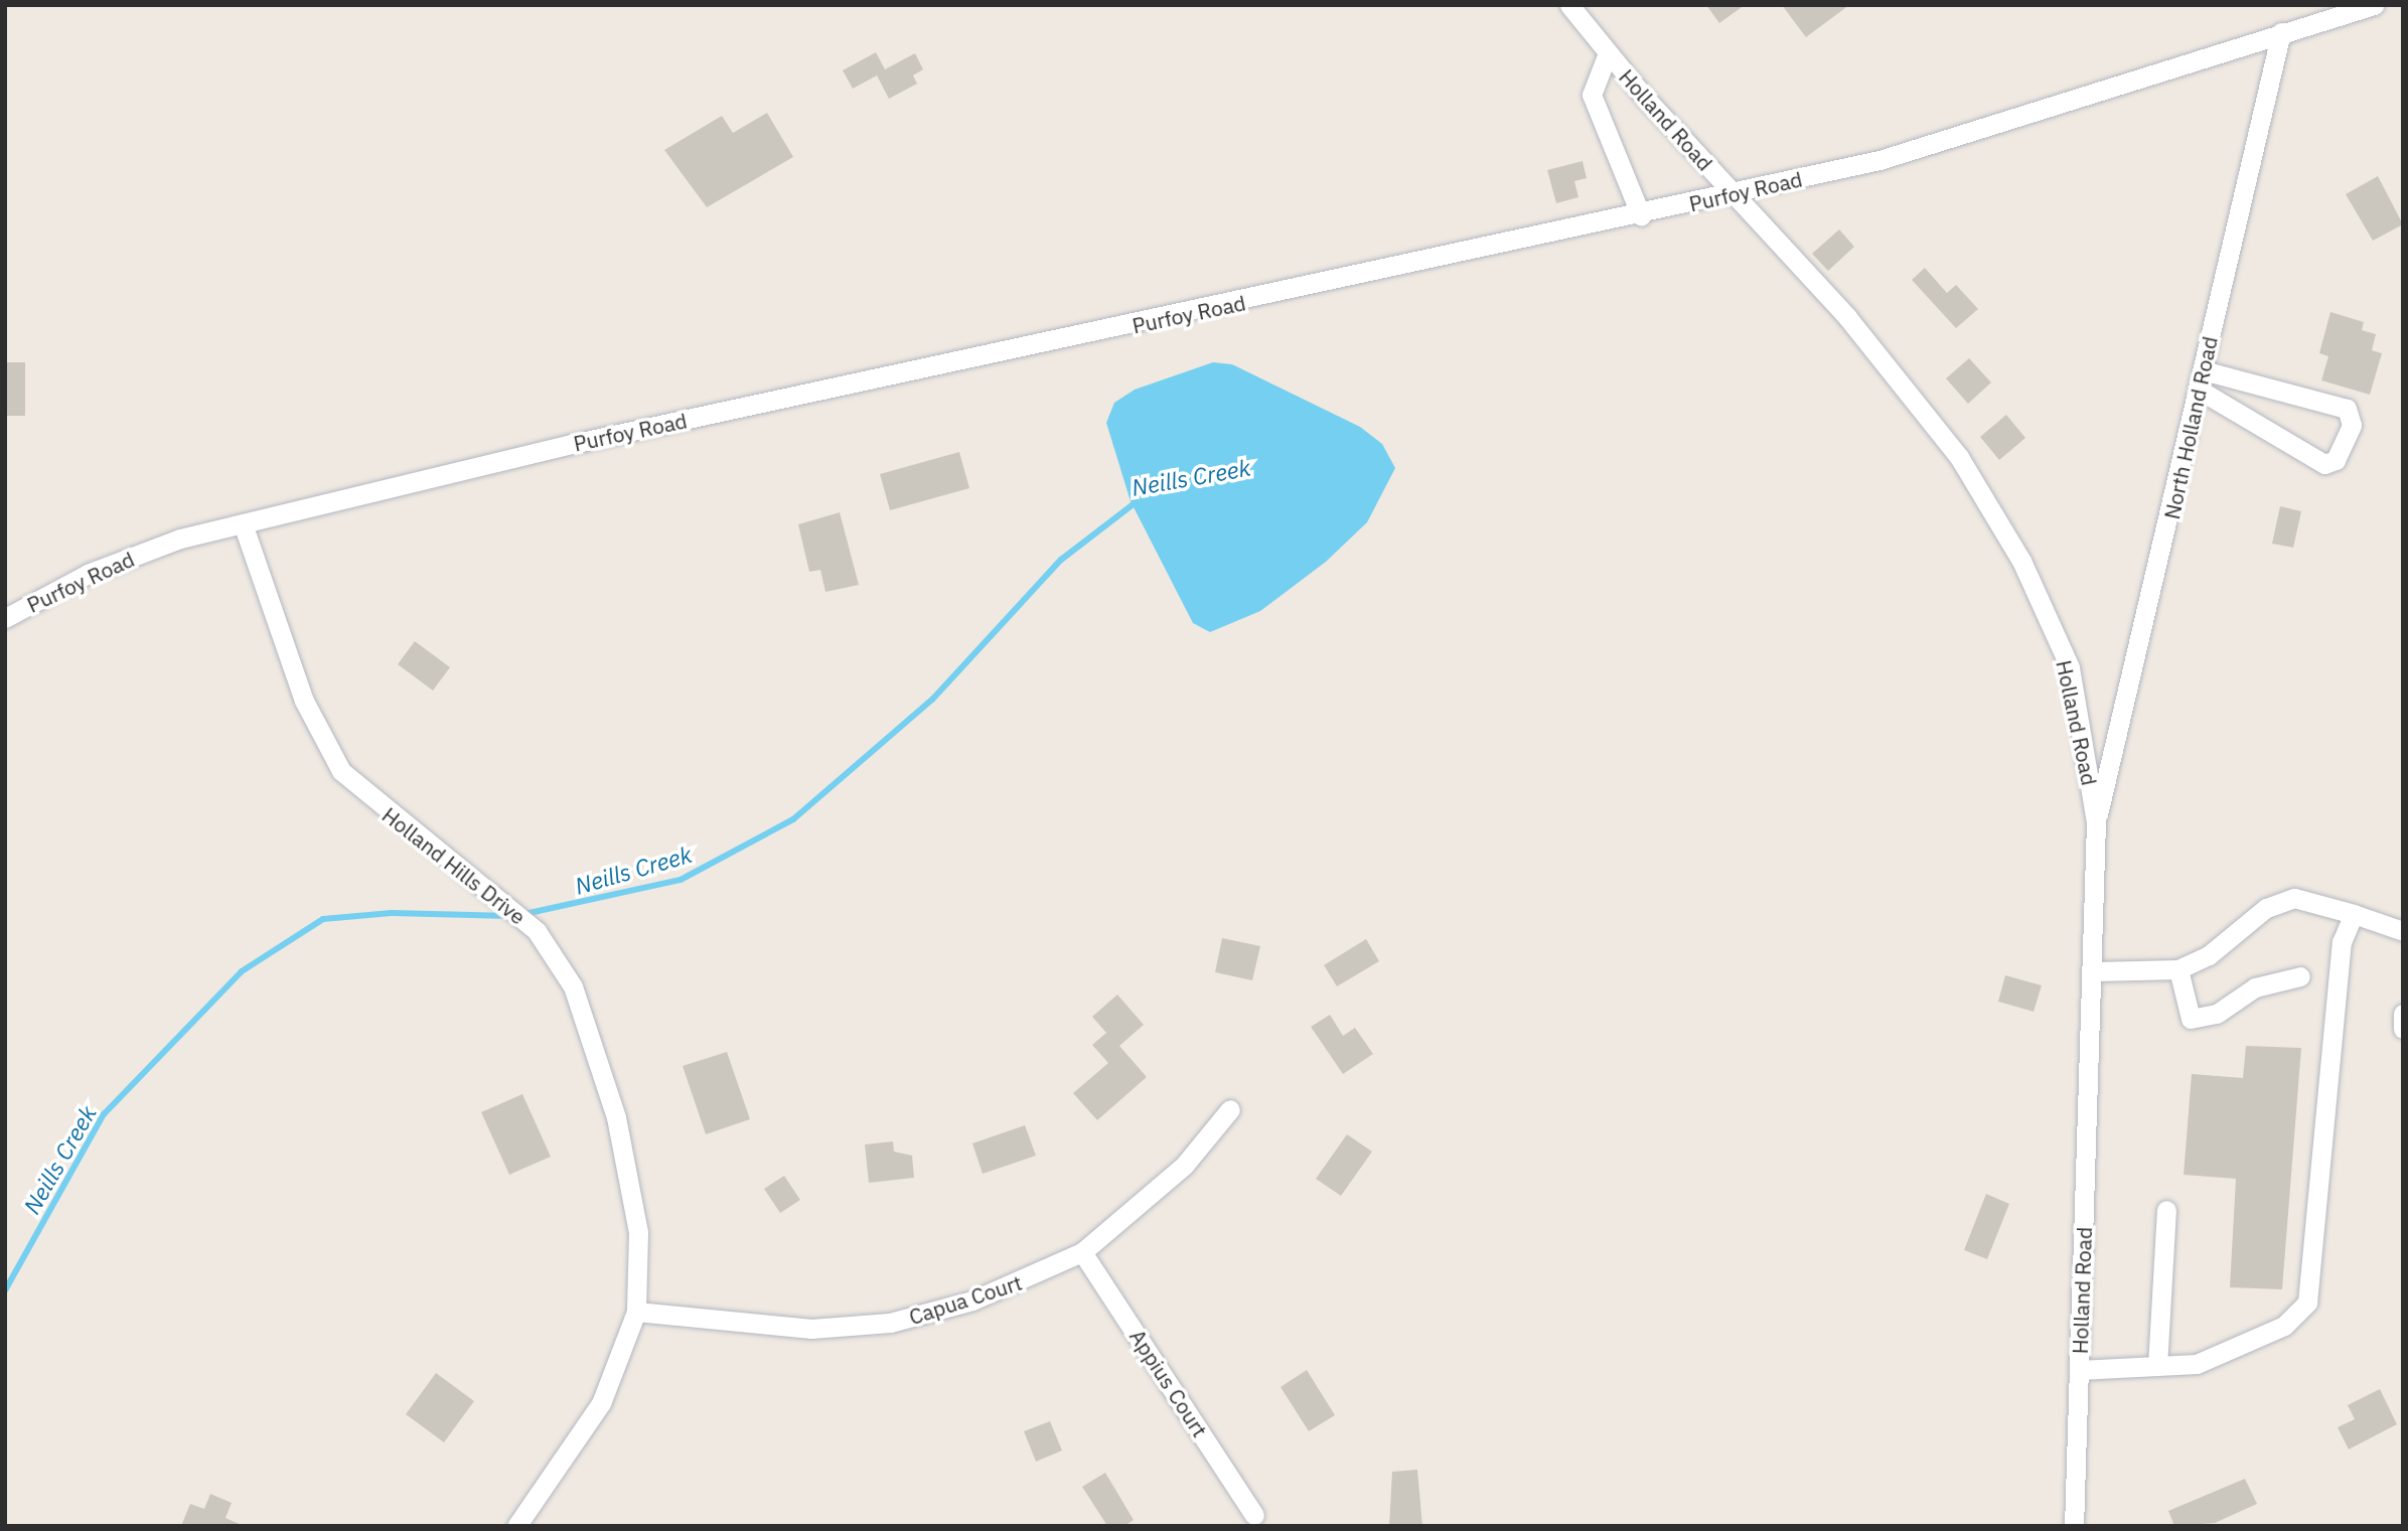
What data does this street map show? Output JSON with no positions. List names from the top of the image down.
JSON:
{
  "streets": {
    "street": [
      "Holland Road",
      "Purfoy Road",
      "North Holland Road",
      "Holland Hills Drive",
      "Capua Court",
      "Appius Court"
    ]
  },
  "crossings": [
    ["Holland Road", "Purfoy Road"],
    ["Holland Road", "North Holland Road"],
    ["Purfoy Road", "North Holland Road"],
    ["Purfoy Road", "Holland Hills Drive"],
    ["Holland Hills Drive", "Capua Court"],
    ["Capua Court", "Appius Court"]
  ],
  "water": ["Neills Creek"]
}
